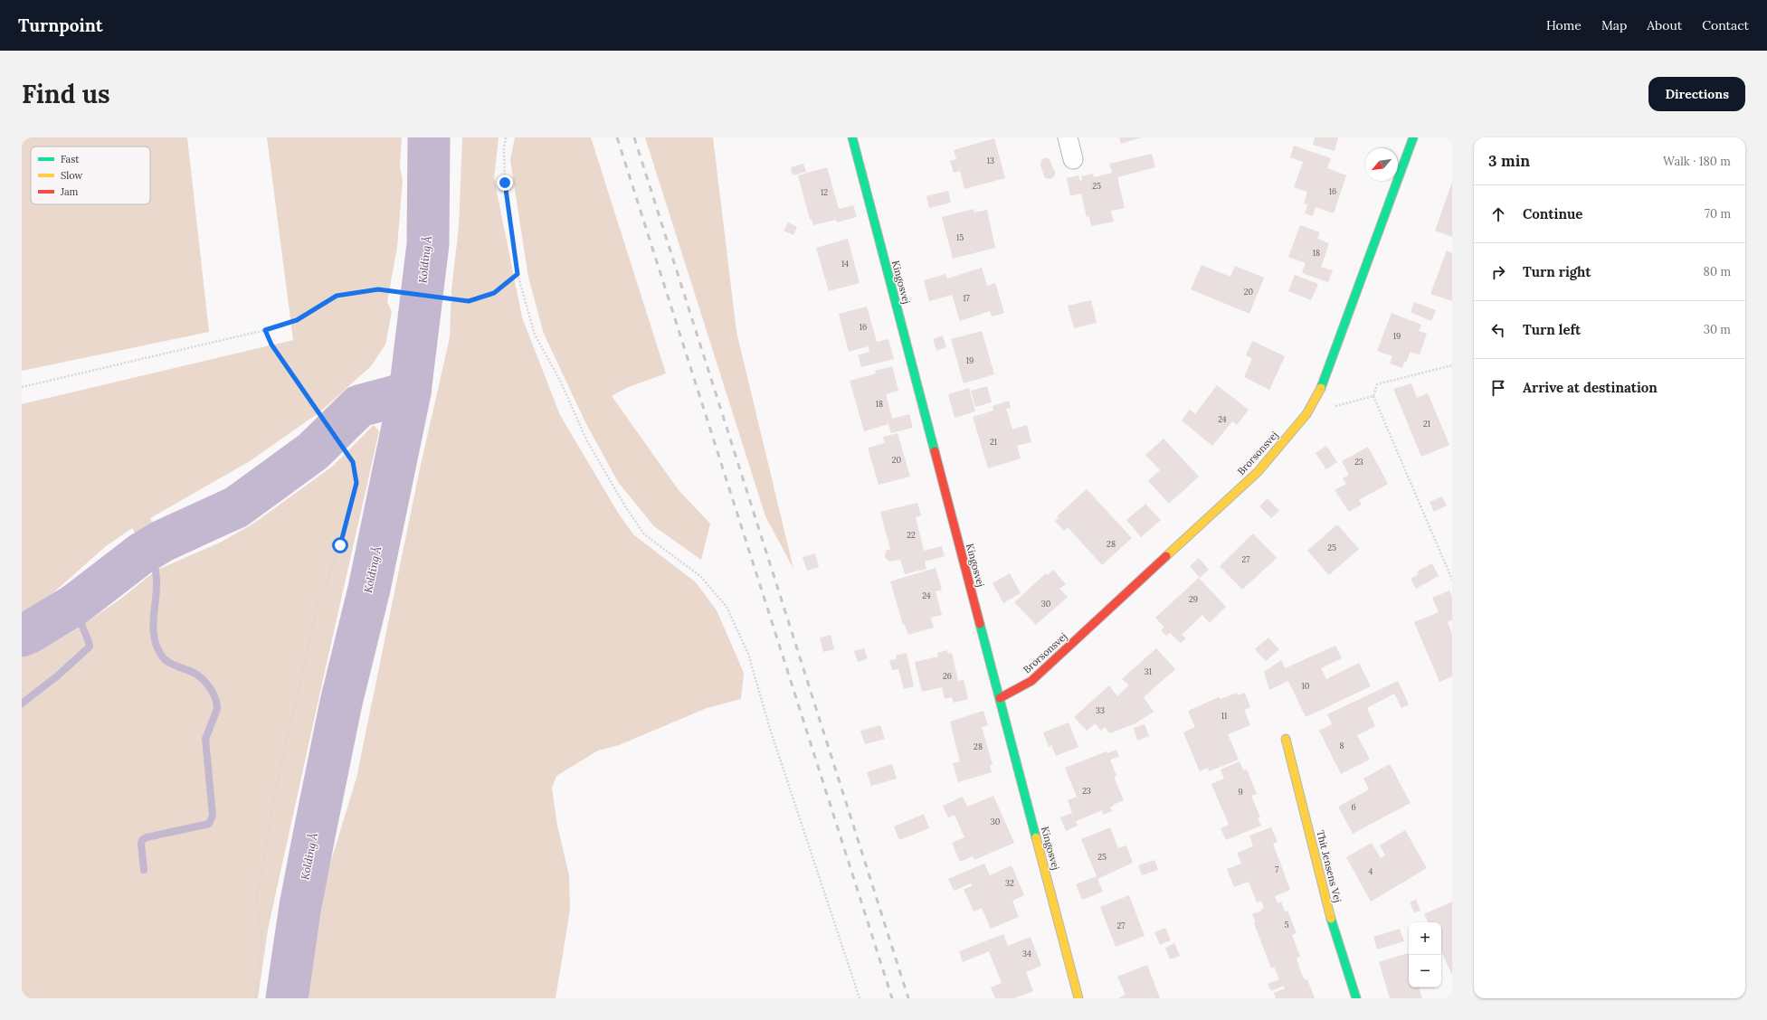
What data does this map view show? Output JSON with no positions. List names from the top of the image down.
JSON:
{
  "streets": {
    "street": ["Kingosvej", "Brorsonsvej", "Thit Jensens Vej"]
  },
  "crossings": [
    ["Kingosvej", "Brorsonsvej"]
  ],
  "water": ["Kolding Å"],
  "house_numbers": [
    "13",
    "25",
    "16",
    "12",
    "15",
    "18",
    "14",
    "20",
    "17",
    "16",
    "19",
    "19",
    "18",
    "24",
    "21",
    "21",
    "20",
    "23",
    "22",
    "28",
    "25",
    "27",
    "24",
    "29",
    "30",
    "31",
    "26",
    "10",
    "33",
    "11",
    "8",
    "28",
    "23",
    "9",
    "6",
    "30",
    "25",
    "7",
    "4",
    "32",
    "5",
    "27",
    "34"
  ],
  "legend": ["Fast", "Slow", "Jam"],
  "north": "bottom left",
  "page": {
    "header": "Turnpoint",
    "nav": [
      "Home",
      "Map",
      "About",
      "Contact"
    ],
    "buttons": "Directions",
    "title": "Find us",
    "heading": ["3 min", "Walk · 180 m"],
    "list": [
      ["Continue", "70 m"],
      ["Turn right", "80 m"],
      ["Turn left", "30 m"],
      "Arrive at destination"
    ],
    "map_buttons": ["+", "−"]
  }
}
